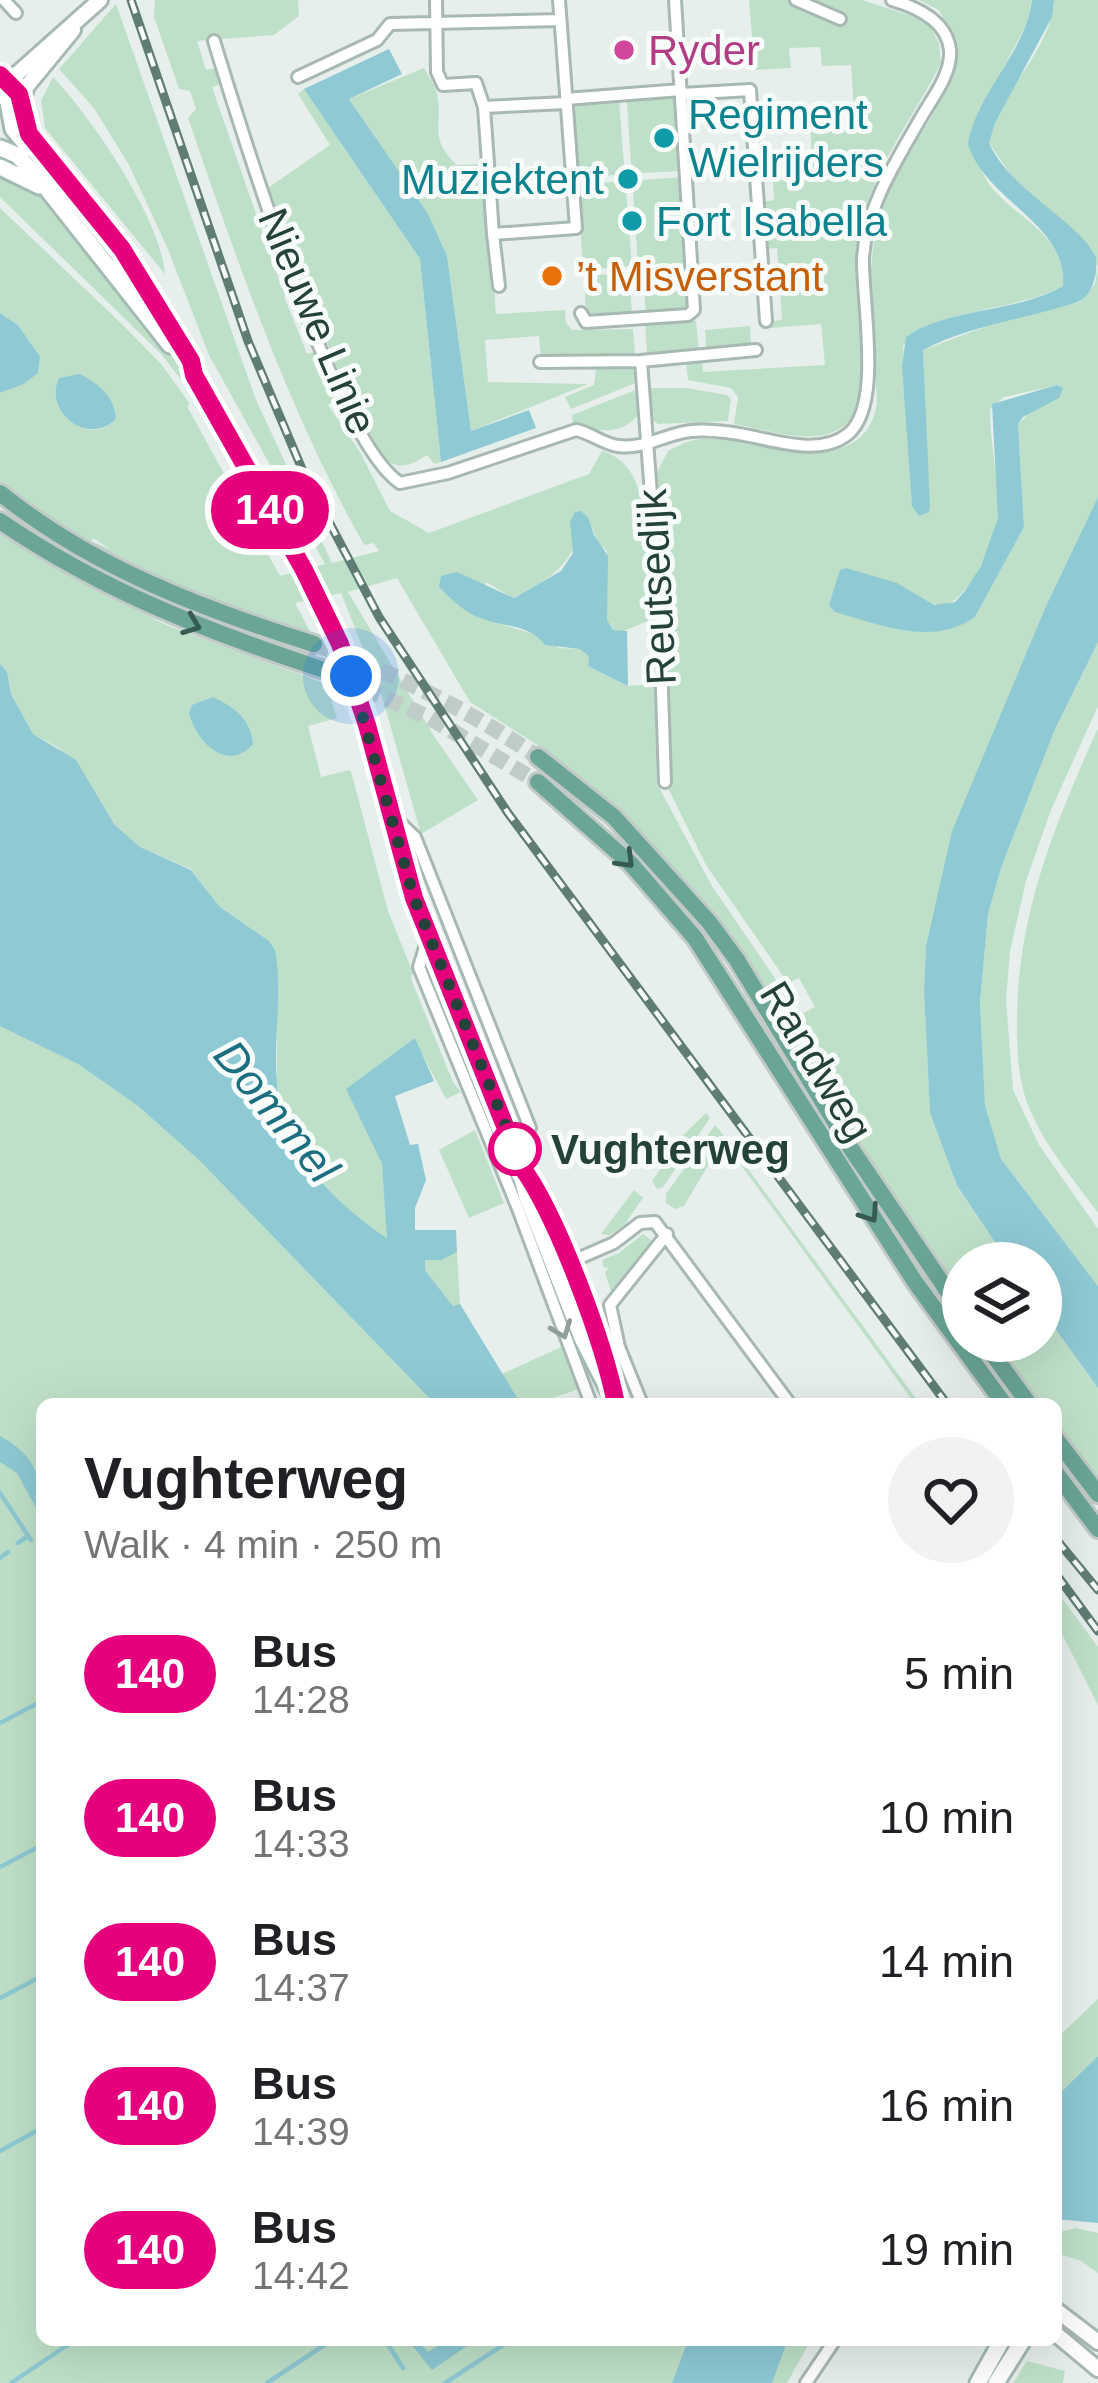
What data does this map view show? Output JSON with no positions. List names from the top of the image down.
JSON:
{
  "streets": {
    "main road": ["Randweg"],
    "street": ["Nieuwe Linie", "Reutsedijk"]
  },
  "crossings": [
    ["Nieuwe Linie", "Reutsedijk"]
  ],
  "water": ["Dommel"],
  "places": [
    "Ryder",
    "Regiment Wielrijders",
    "Muziektent",
    "Fort Isabella",
    "’t Misverstant",
    "Vughterweg"
  ],
  "lines": ["bus line 140"],
  "page": {
    "on_map": "140",
    "heading": ["Vughterweg", "Walk · 4 min · 250 m"],
    "list": [
      {
        "mark": "140",
        "name": "Bus",
        "note": "14:28",
        "value": "5 min"
      },
      {
        "mark": "140",
        "name": "Bus",
        "note": "14:33",
        "value": "10 min"
      },
      {
        "mark": "140",
        "name": "Bus",
        "note": "14:37",
        "value": "14 min"
      },
      {
        "mark": "140",
        "name": "Bus",
        "note": "14:39",
        "value": "16 min"
      },
      {
        "mark": "140",
        "name": "Bus",
        "note": "14:42",
        "value": "19 min"
      }
    ]
  }
}
